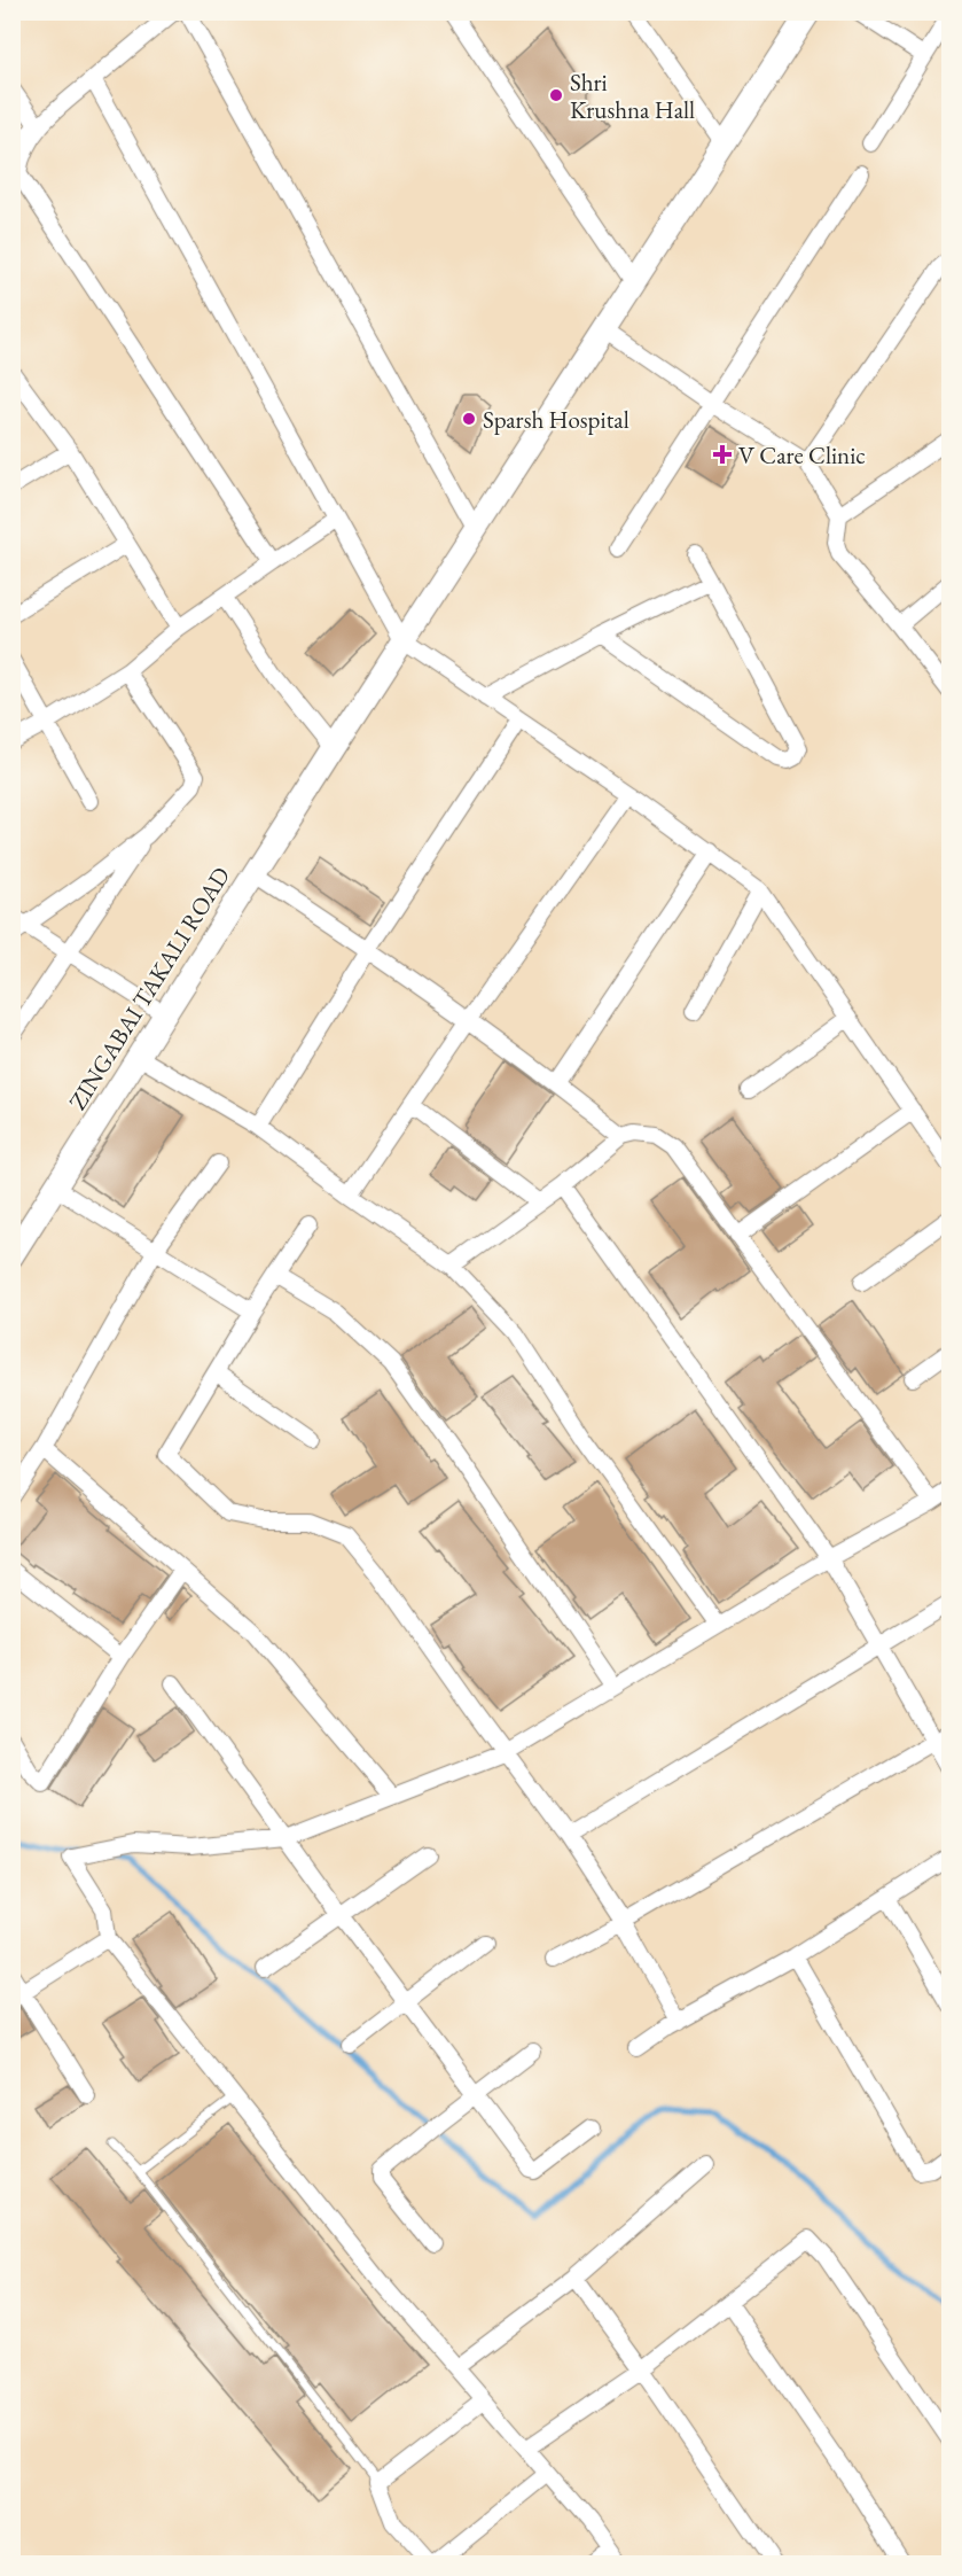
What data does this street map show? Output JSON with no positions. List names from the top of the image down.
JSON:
{
  "streets": {
    "street": ["ZINGABAI TAKALI ROAD"]
  },
  "places": {
    "other": ["Shri Krushna Hall", "Sparsh Hospital"],
    "health": ["V Care Clinic"]
  }
}
